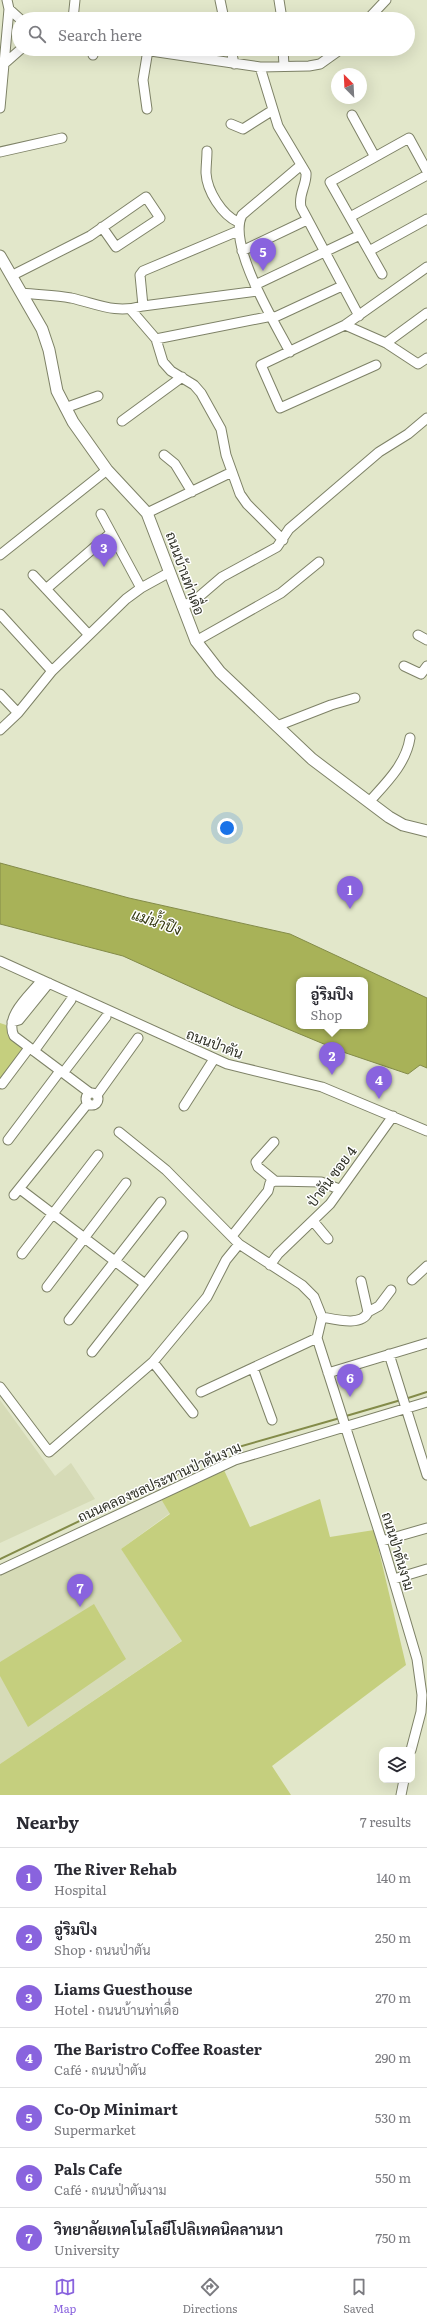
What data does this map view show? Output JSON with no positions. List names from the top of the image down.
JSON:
{
  "streets": {
    "street": [
      "ถนนบ้านท่าเดื่อ",
      "ถนนป่าตัน",
      "ป่าตัน ซอย 4",
      "ถนนคลองชลประทานป่าตันงาม",
      "ถนนป่าตันงาม"
    ]
  },
  "crossings": [
    ["ถนนป่าตัน", "ป่าตัน ซอย 4"],
    ["ถนนคลองชลประทานป่าตันงาม", "ถนนป่าตันงาม"]
  ],
  "water": ["แม่น้ำปิง"],
  "north": "top left",
  "page": {
    "search": "Search here",
    "pins": [
      "5",
      "3",
      "1",
      "2",
      "4",
      "6",
      "7"
    ],
    "popup": ["อู่ริมปิง", "Shop"],
    "heading": ["Nearby", "7 results"],
    "list": [
      {
        "mark": "1",
        "name": "The River Rehab",
        "note": "Hospital",
        "value": "140 m"
      },
      {
        "mark": "2",
        "name": "อู่ริมปิง",
        "note": "Shop · ถนนป่าตัน",
        "value": "250 m"
      },
      {
        "mark": "3",
        "name": "Liams Guesthouse",
        "note": "Hotel · ถนนบ้านท่าเดื่อ",
        "value": "270 m"
      },
      {
        "mark": "4",
        "name": "The Baristro Coffee Roaster",
        "note": "Café · ถนนป่าตัน",
        "value": "290 m"
      },
      {
        "mark": "5",
        "name": "Co-Op Minimart",
        "note": "Supermarket",
        "value": "530 m"
      },
      {
        "mark": "6",
        "name": "Pals Cafe",
        "note": "Café · ถนนป่าตันงาม",
        "value": "550 m"
      },
      {
        "mark": "7",
        "name": "วิทยาลัยเทคโนโลยีโปลิเทคนิคลานนา",
        "note": "University",
        "value": "750 m"
      }
    ],
    "nav": ["Map", "Directions", "Saved"]
  }
}
